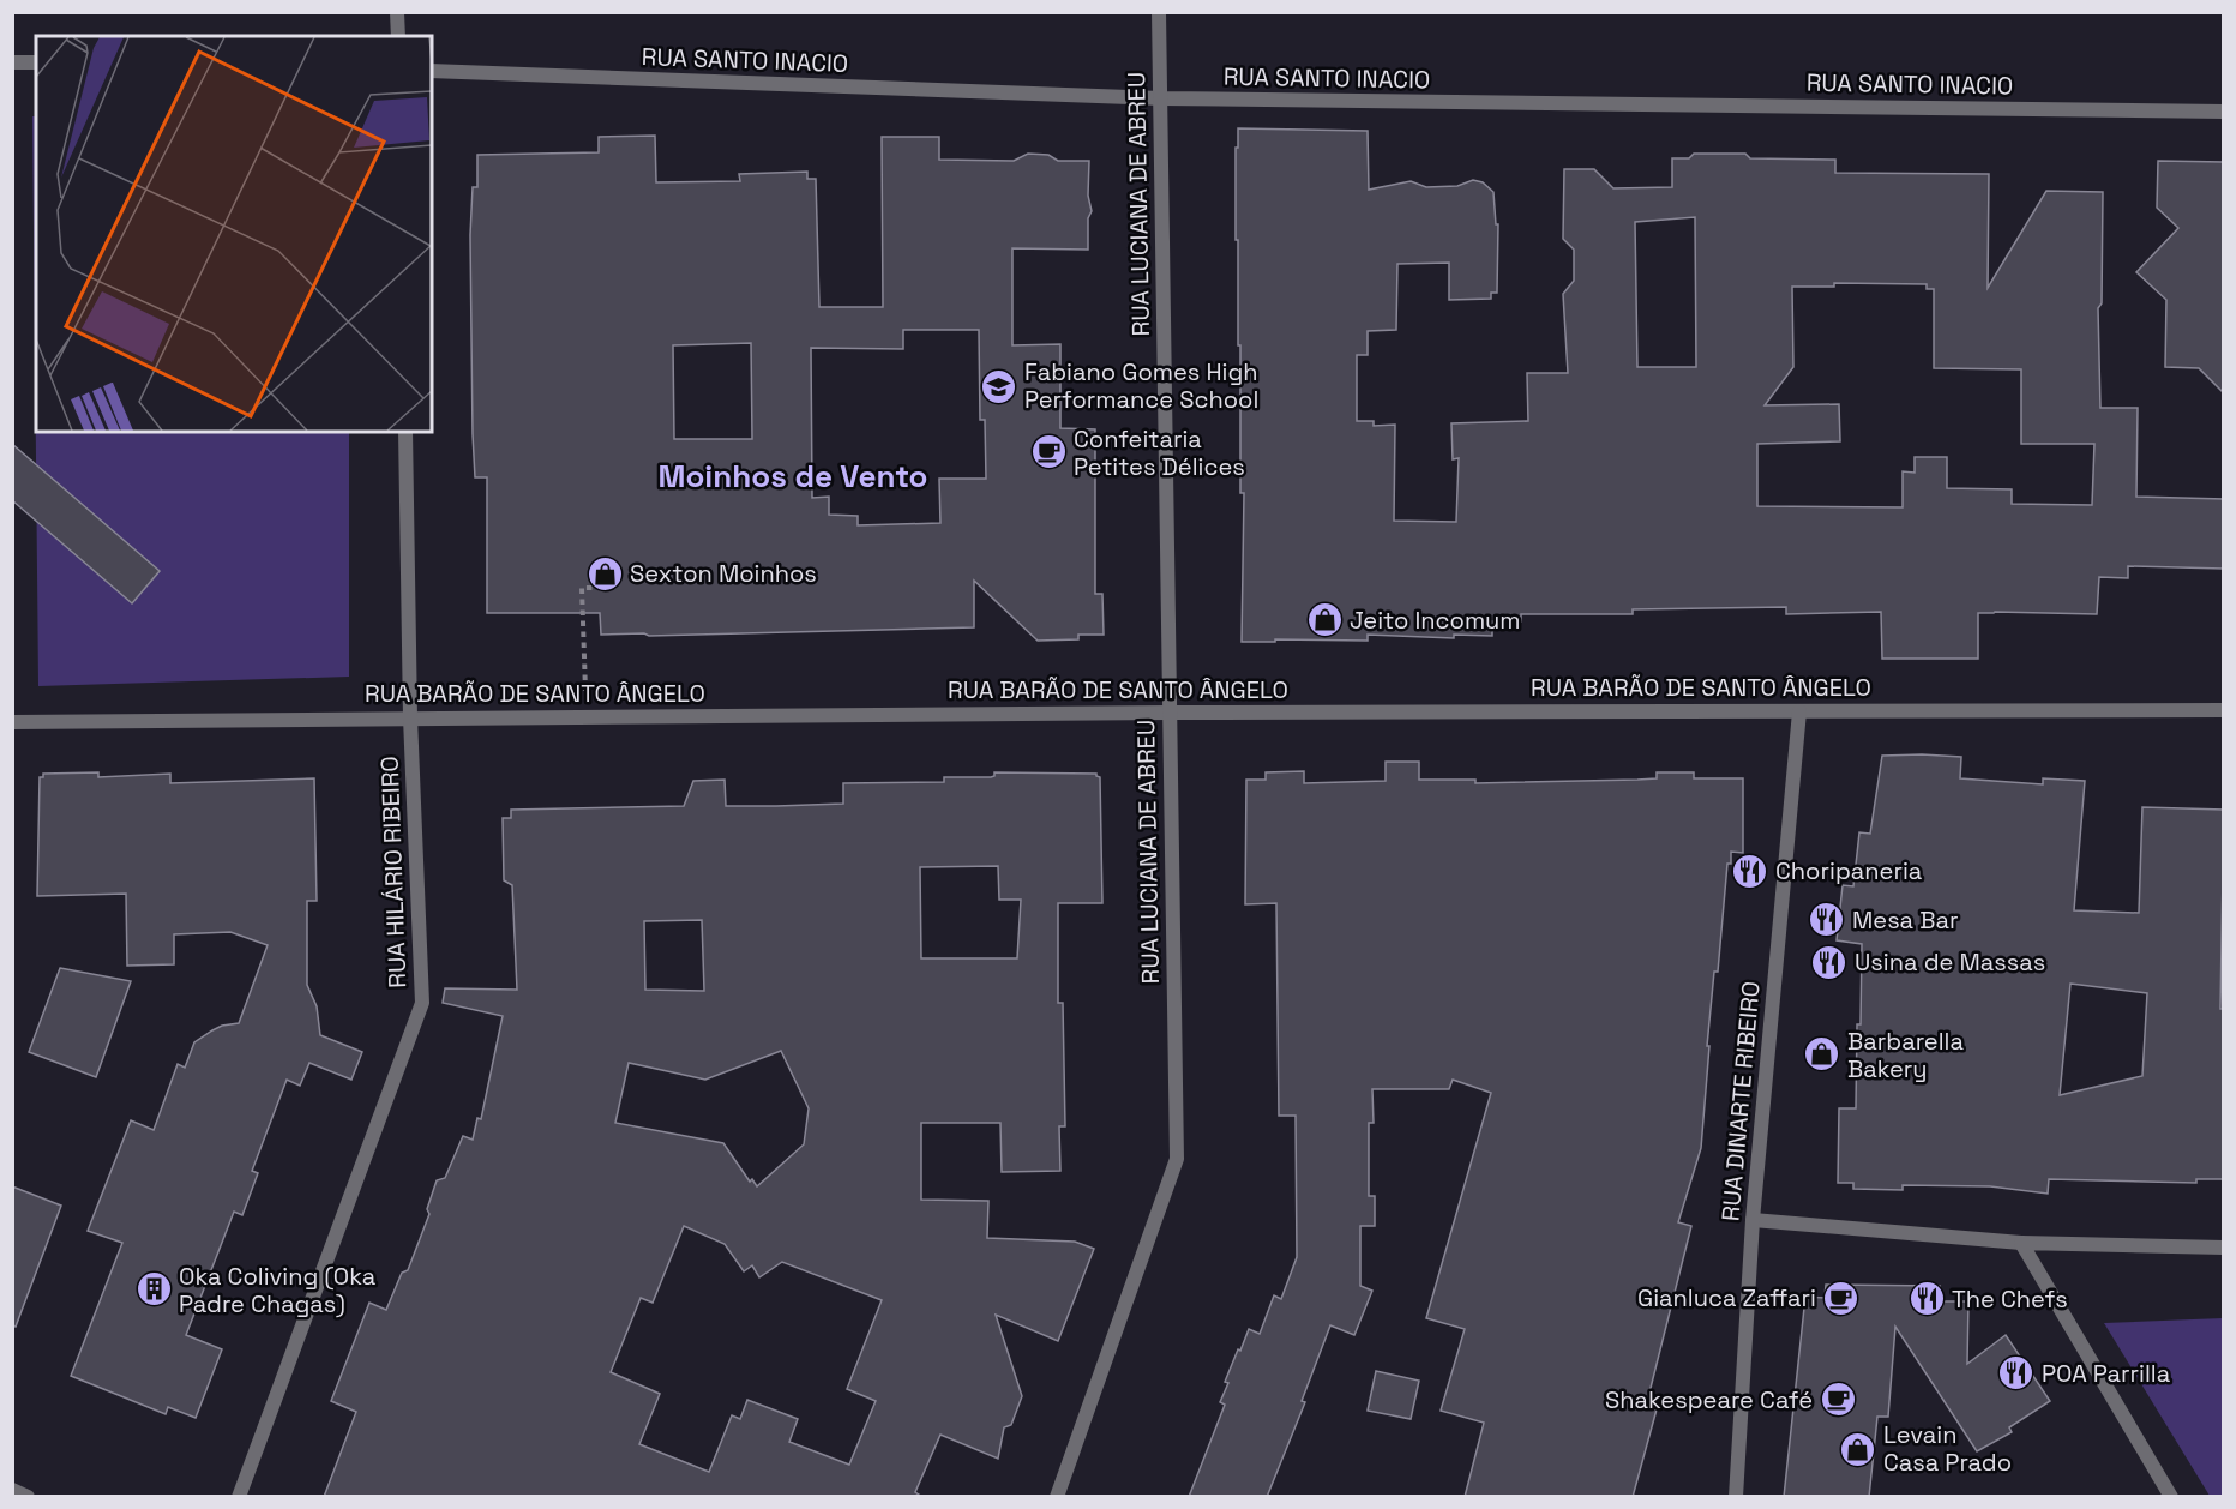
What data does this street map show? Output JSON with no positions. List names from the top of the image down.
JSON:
{
  "streets": {
    "street": [
      "RUA SANTO INACIO",
      "RUA LUCIANA DE ABREU",
      "RUA BARÃO DE SANTO ÂNGELO",
      "RUA HILÁRIO RIBEIRO",
      "RUA DINARTE RIBEIRO"
    ]
  },
  "crossings": [
    ["RUA SANTO INACIO", "RUA LUCIANA DE ABREU"],
    ["RUA LUCIANA DE ABREU", "RUA BARÃO DE SANTO ÂNGELO"],
    ["RUA BARÃO DE SANTO ÂNGELO", "RUA HILÁRIO RIBEIRO"],
    ["RUA BARÃO DE SANTO ÂNGELO", "RUA DINARTE RIBEIRO"]
  ],
  "districts": ["Moinhos de Vento"],
  "places": {
    "school or university": ["Fabiano Gomes High Performance School"],
    "cafe": ["Confeitaria Petites Délices", "Gianluca Zaffari", "Shakespeare Café"],
    "shop": [
      "Sexton Moinhos",
      "Jeito Incomum",
      "Barbarella Bakery",
      "Levain Casa Prado"
    ],
    "restaurant": [
      "Choripaneria",
      "Mesa Bar",
      "Usina de Massas",
      "The Chefs",
      "POA Parrilla"
    ],
    "building": ["Oka Coliving (Oka Padre Chagas)"]
  }
}
